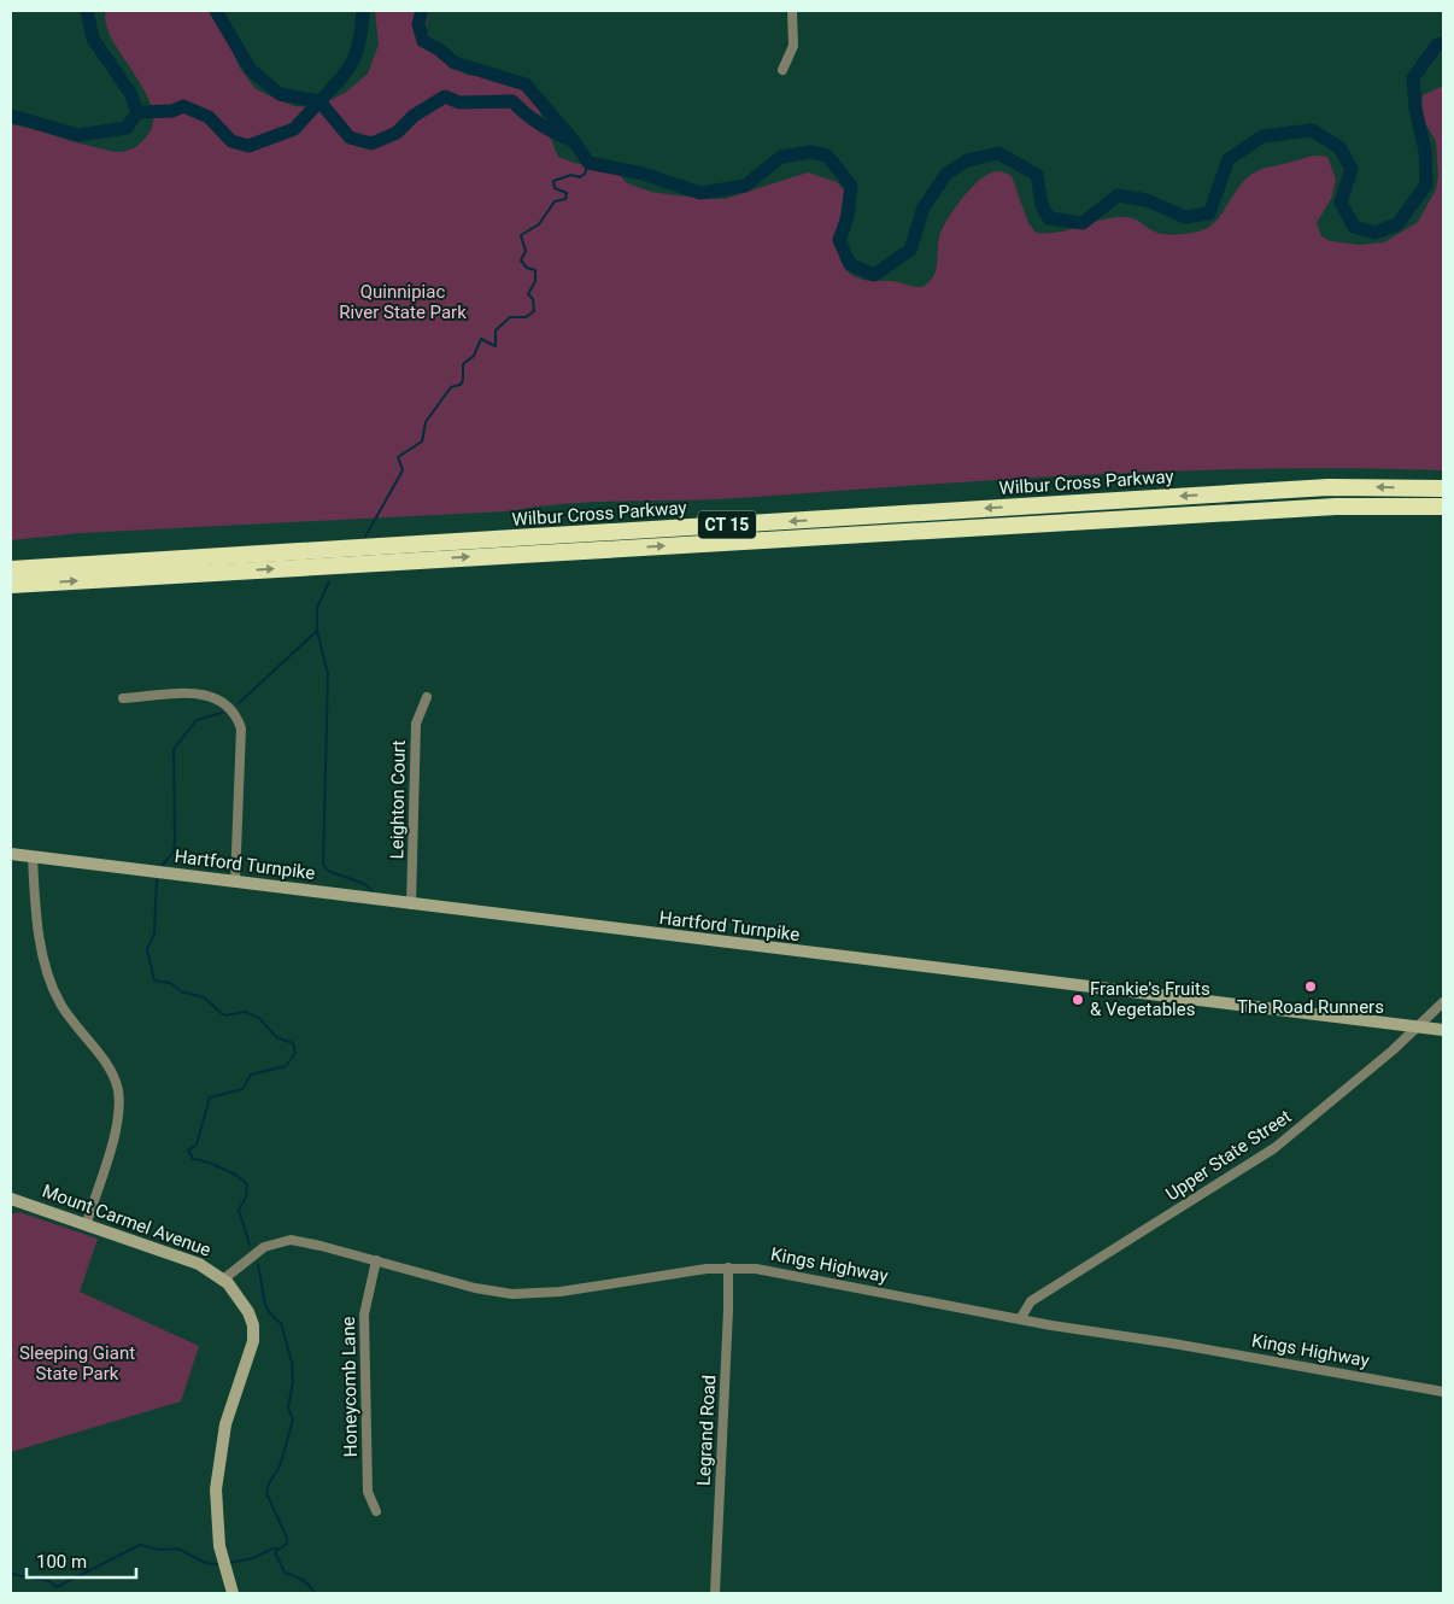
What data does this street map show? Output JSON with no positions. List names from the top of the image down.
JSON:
{
  "streets": {
    "highway": ["Wilbur Cross Parkway", "CT 15"],
    "main road": ["Hartford Turnpike", "Mount Carmel Avenue"],
    "street": [
      "Leighton Court",
      "Upper State Street",
      "Kings Highway",
      "Honeycomb Lane",
      "Legrand Road"
    ]
  },
  "crossings": [
    ["Leighton Court", "Hartford Turnpike"],
    ["Hartford Turnpike", "Upper State Street"],
    ["Upper State Street", "Kings Highway"],
    ["Mount Carmel Avenue", "Kings Highway"],
    ["Kings Highway", "Honeycomb Lane"],
    ["Kings Highway", "Legrand Road"]
  ],
  "parks": ["Quinnipiac River State Park", "Sleeping Giant State Park"],
  "places": ["The Road Runners", "Frankie's Fruits & Vegetables"],
  "scale_bar": "100 m"
}
